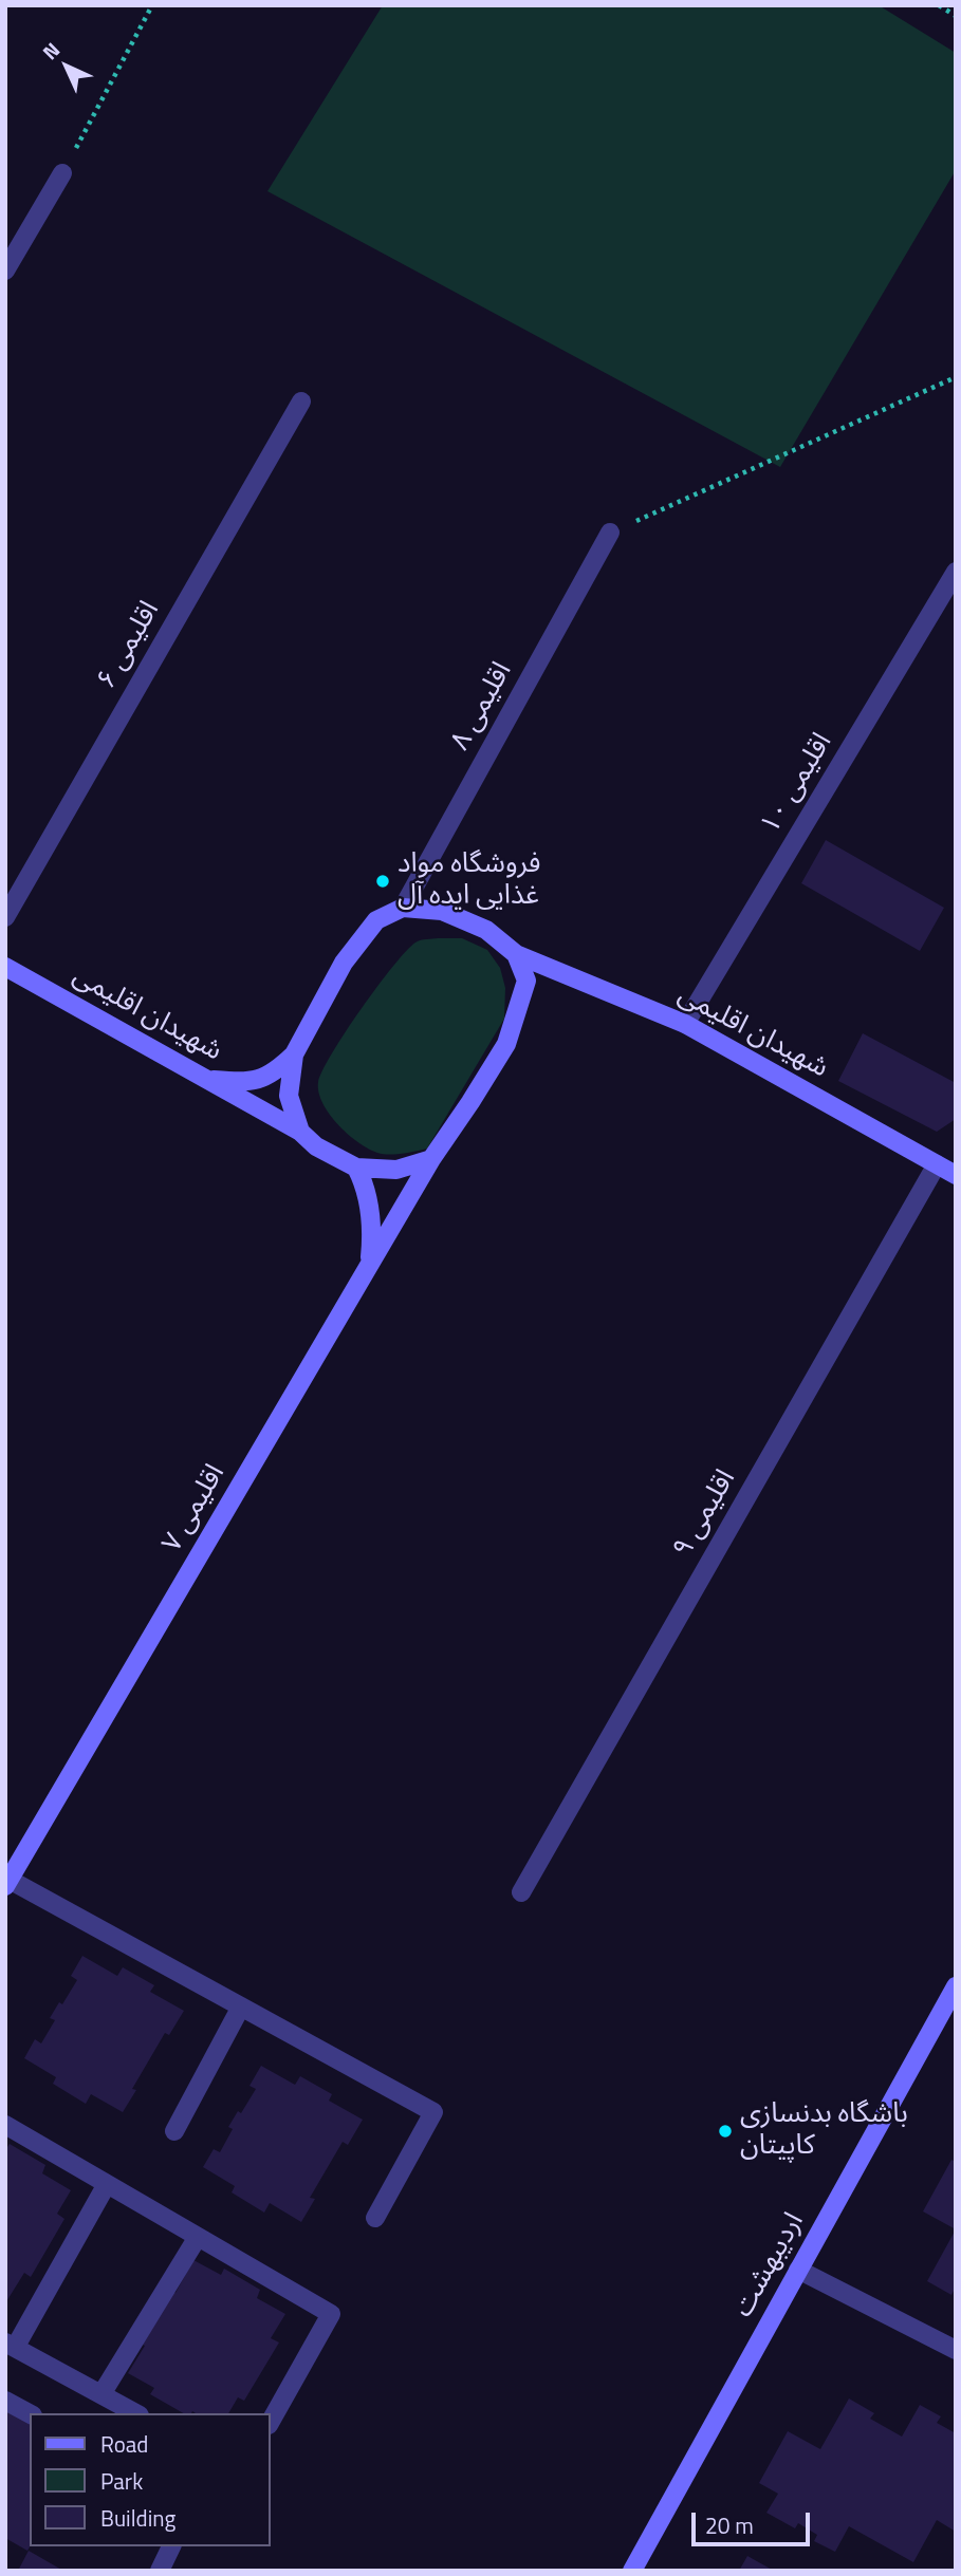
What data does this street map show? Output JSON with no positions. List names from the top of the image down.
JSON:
{
  "streets": {
    "street": [
      "اقلیمی ۶",
      "اقلیمی ۸",
      "اقلیمی ۱۰",
      "شهیدان اقلیمی",
      "اقلیمی ۷",
      "اقلیمی ۹",
      "اردیبهشت"
    ]
  },
  "crossings": [
    ["اقلیمی ۸", "شهیدان اقلیمی"],
    ["اقلیمی ۸", "اقلیمی ۷"],
    ["اقلیمی ۱۰", "شهیدان اقلیمی"],
    ["شهیدان اقلیمی", "اقلیمی ۷"],
    ["شهیدان اقلیمی", "اقلیمی ۹"]
  ],
  "places": ["فروشگاه مواد غذایی ایده آل", "باشگاه بدنسازی کاپیتان"],
  "legend": ["Road", "Park", "Building"],
  "scale_bar": "20 m",
  "north": "top left"
}
